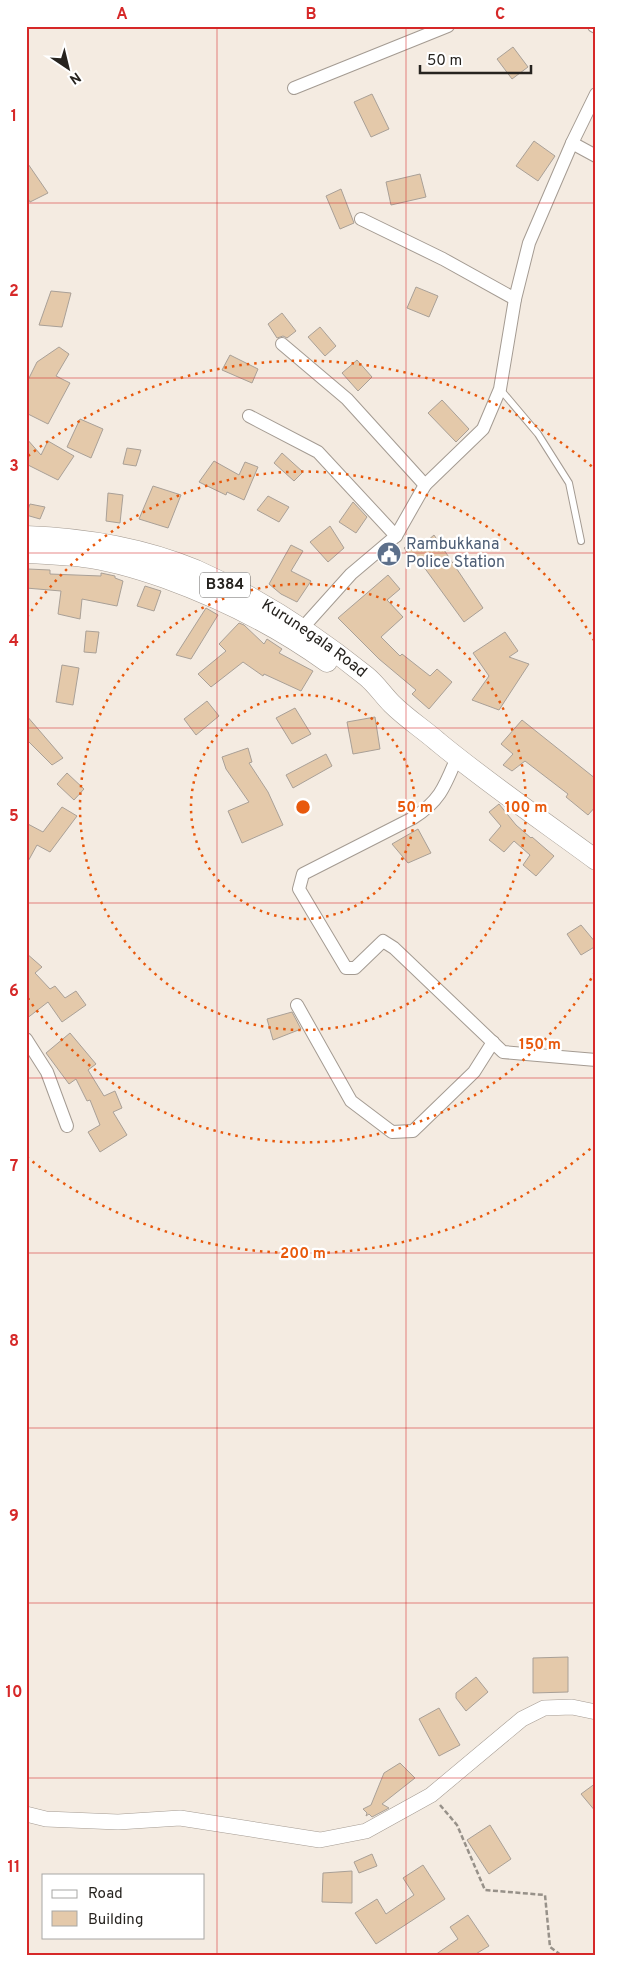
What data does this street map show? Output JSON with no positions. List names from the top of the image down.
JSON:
{
  "streets": {
    "main road": ["B384", "Kurunegala Road"]
  },
  "places": {
    "public building": ["Rambukkana Police Station"]
  },
  "legend": ["Road", "Building"],
  "scale_bar": "50 m",
  "north": "bottom right",
  "grid": {
    "columns": ["A", "B", "C"],
    "rows": [
      "1",
      "2",
      "3",
      "4",
      "5",
      "6",
      "7",
      "8",
      "9",
      "10",
      "11"
    ]
  },
  "rings": [
    "50 m",
    "100 m",
    "150 m",
    "200 m"
  ]
}
